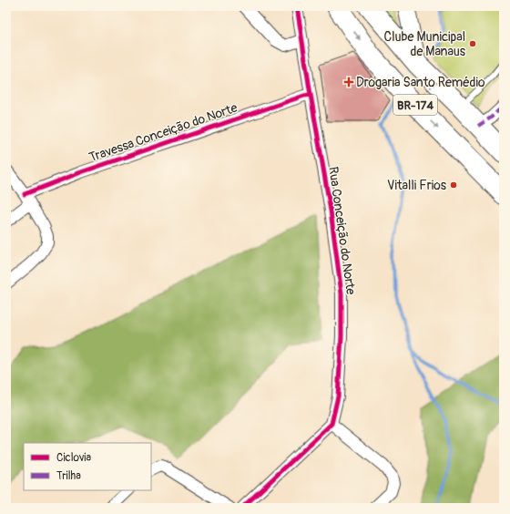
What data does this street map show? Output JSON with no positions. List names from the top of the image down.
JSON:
{
  "streets": {
    "highway": ["BR-174"],
    "street": ["Travessa Conceição do Norte", "Rua Conceição do Norte"]
  },
  "crossings": [
    ["Travessa Conceição do Norte", "Rua Conceição do Norte"]
  ],
  "places": {
    "other": ["Clube Municipal de Manaus", "Vitalli Frios"],
    "health": ["Drogaria Santo Remédio"]
  },
  "legend": ["Ciclovia", "Trilha"]
}
